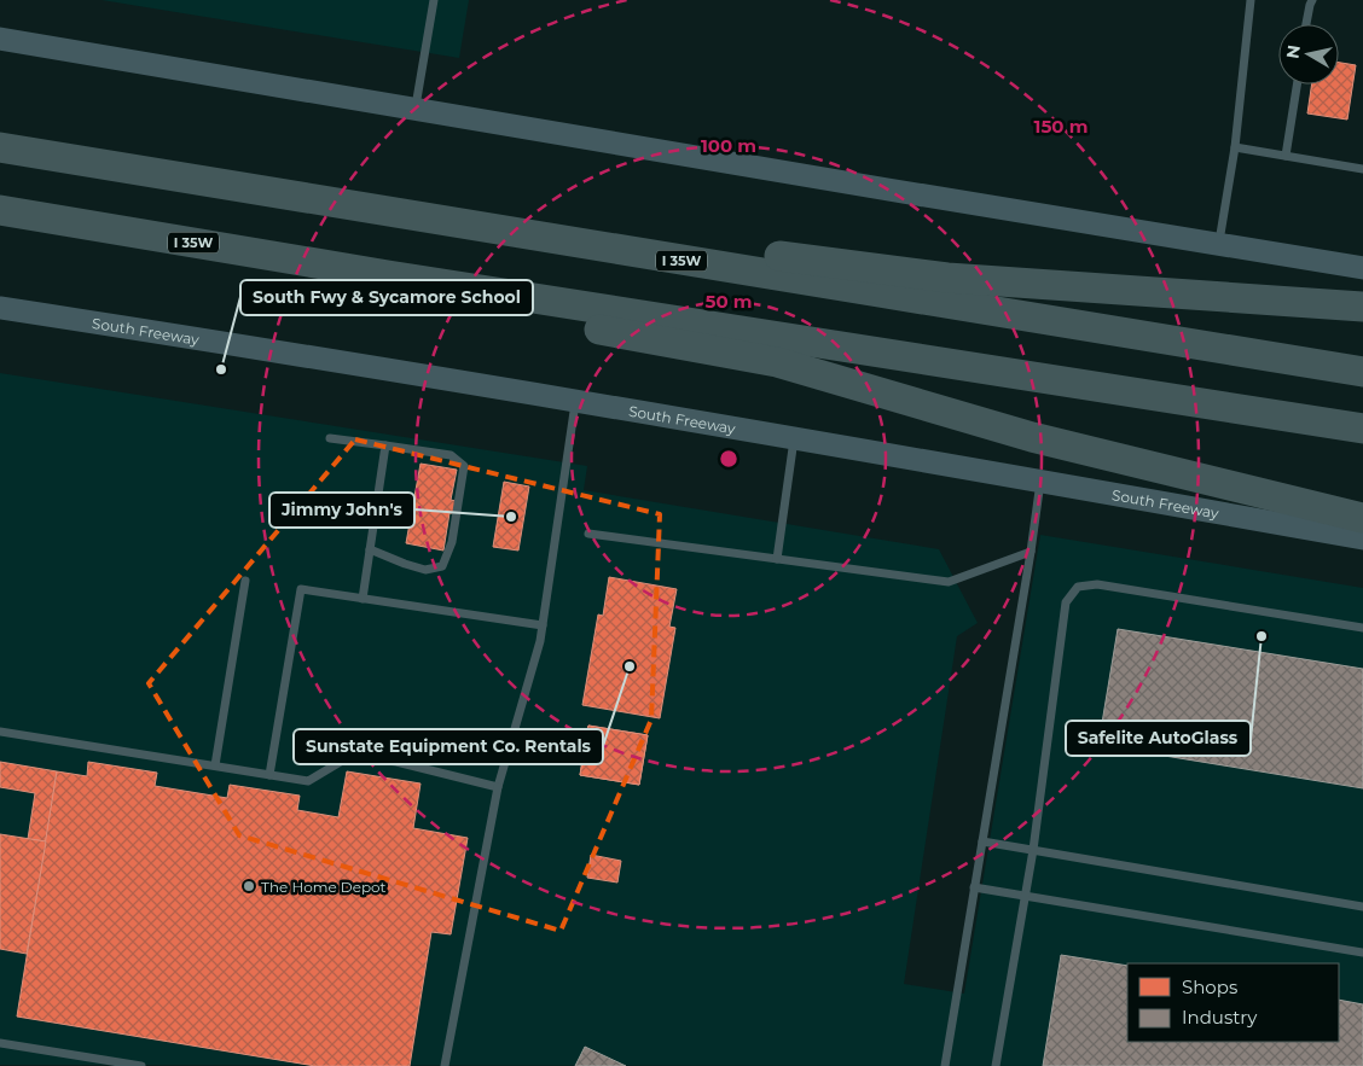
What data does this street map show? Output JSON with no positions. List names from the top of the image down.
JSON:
{
  "streets": {
    "highway": ["I 35W"],
    "main road": ["South Freeway"]
  },
  "places": [
    "South Fwy & Sycamore School",
    "Jimmy John's",
    "Safelite AutoGlass",
    "Sunstate Equipment Co. Rentals",
    "The Home Depot"
  ],
  "legend": ["Shops", "Industry"],
  "north": "left",
  "rings": ["150 m", "100 m", "50 m"]
}
